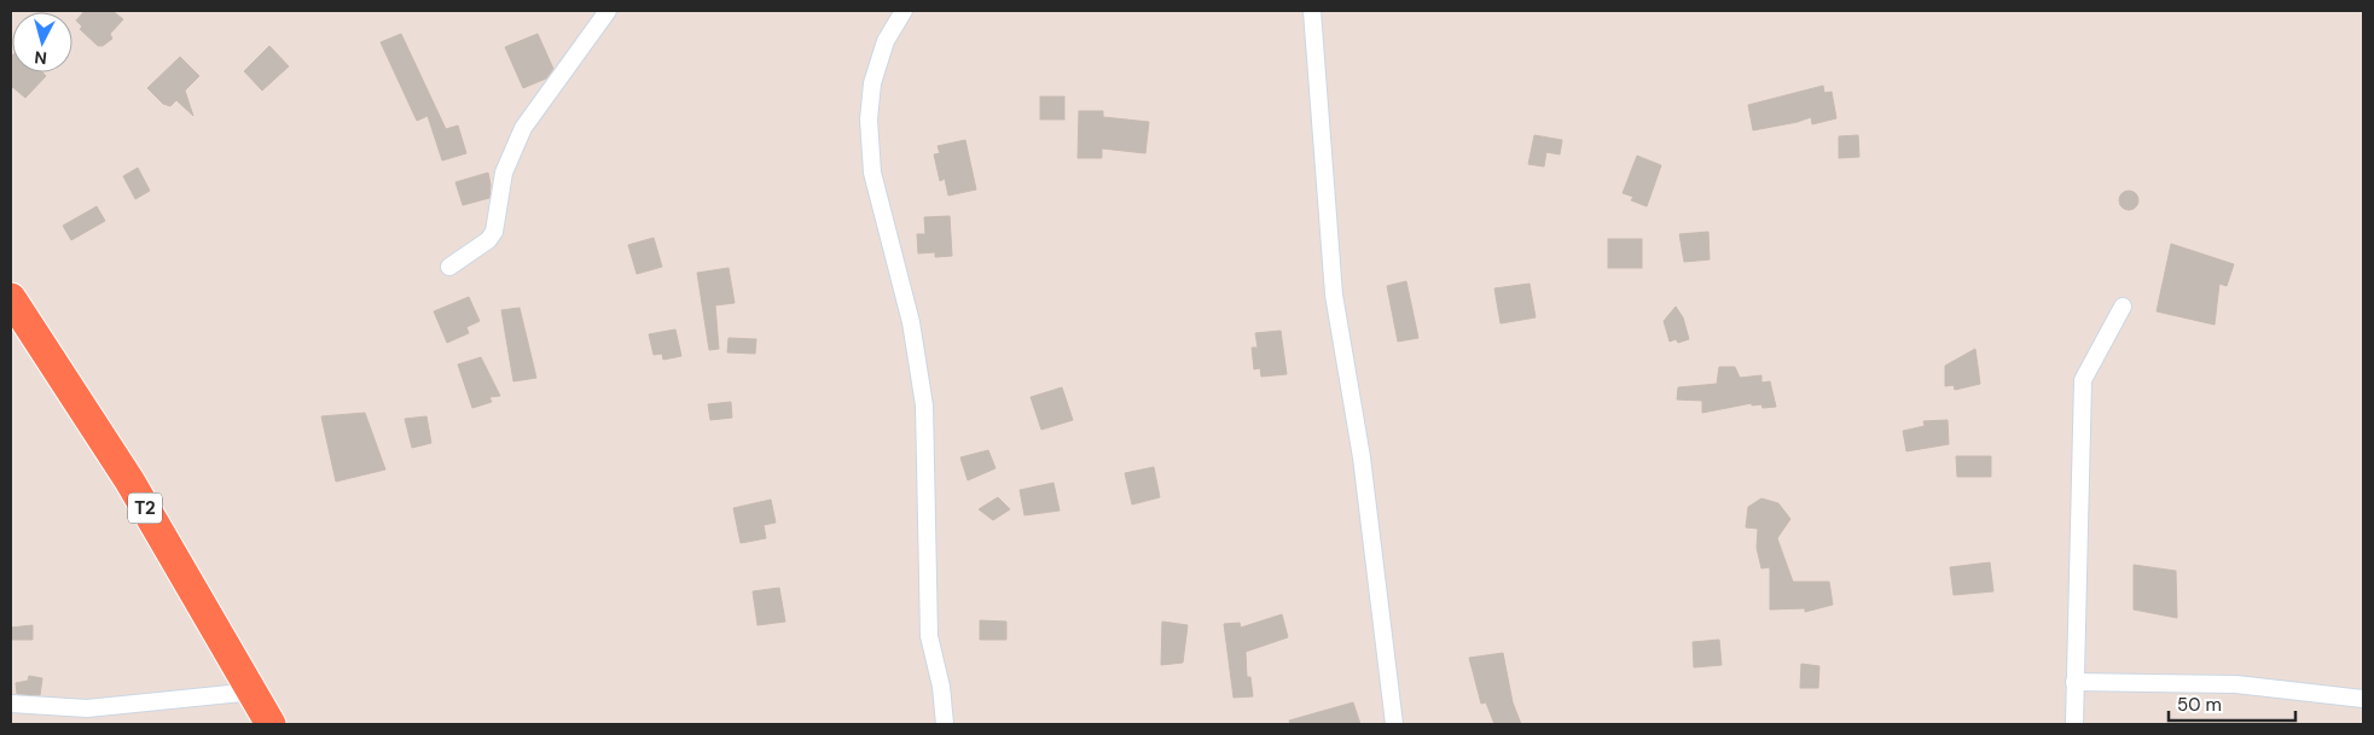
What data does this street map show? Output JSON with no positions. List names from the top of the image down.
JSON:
{
  "streets": {
    "highway": ["T2"]
  },
  "scale_bar": "50 m",
  "north": "bottom"
}
